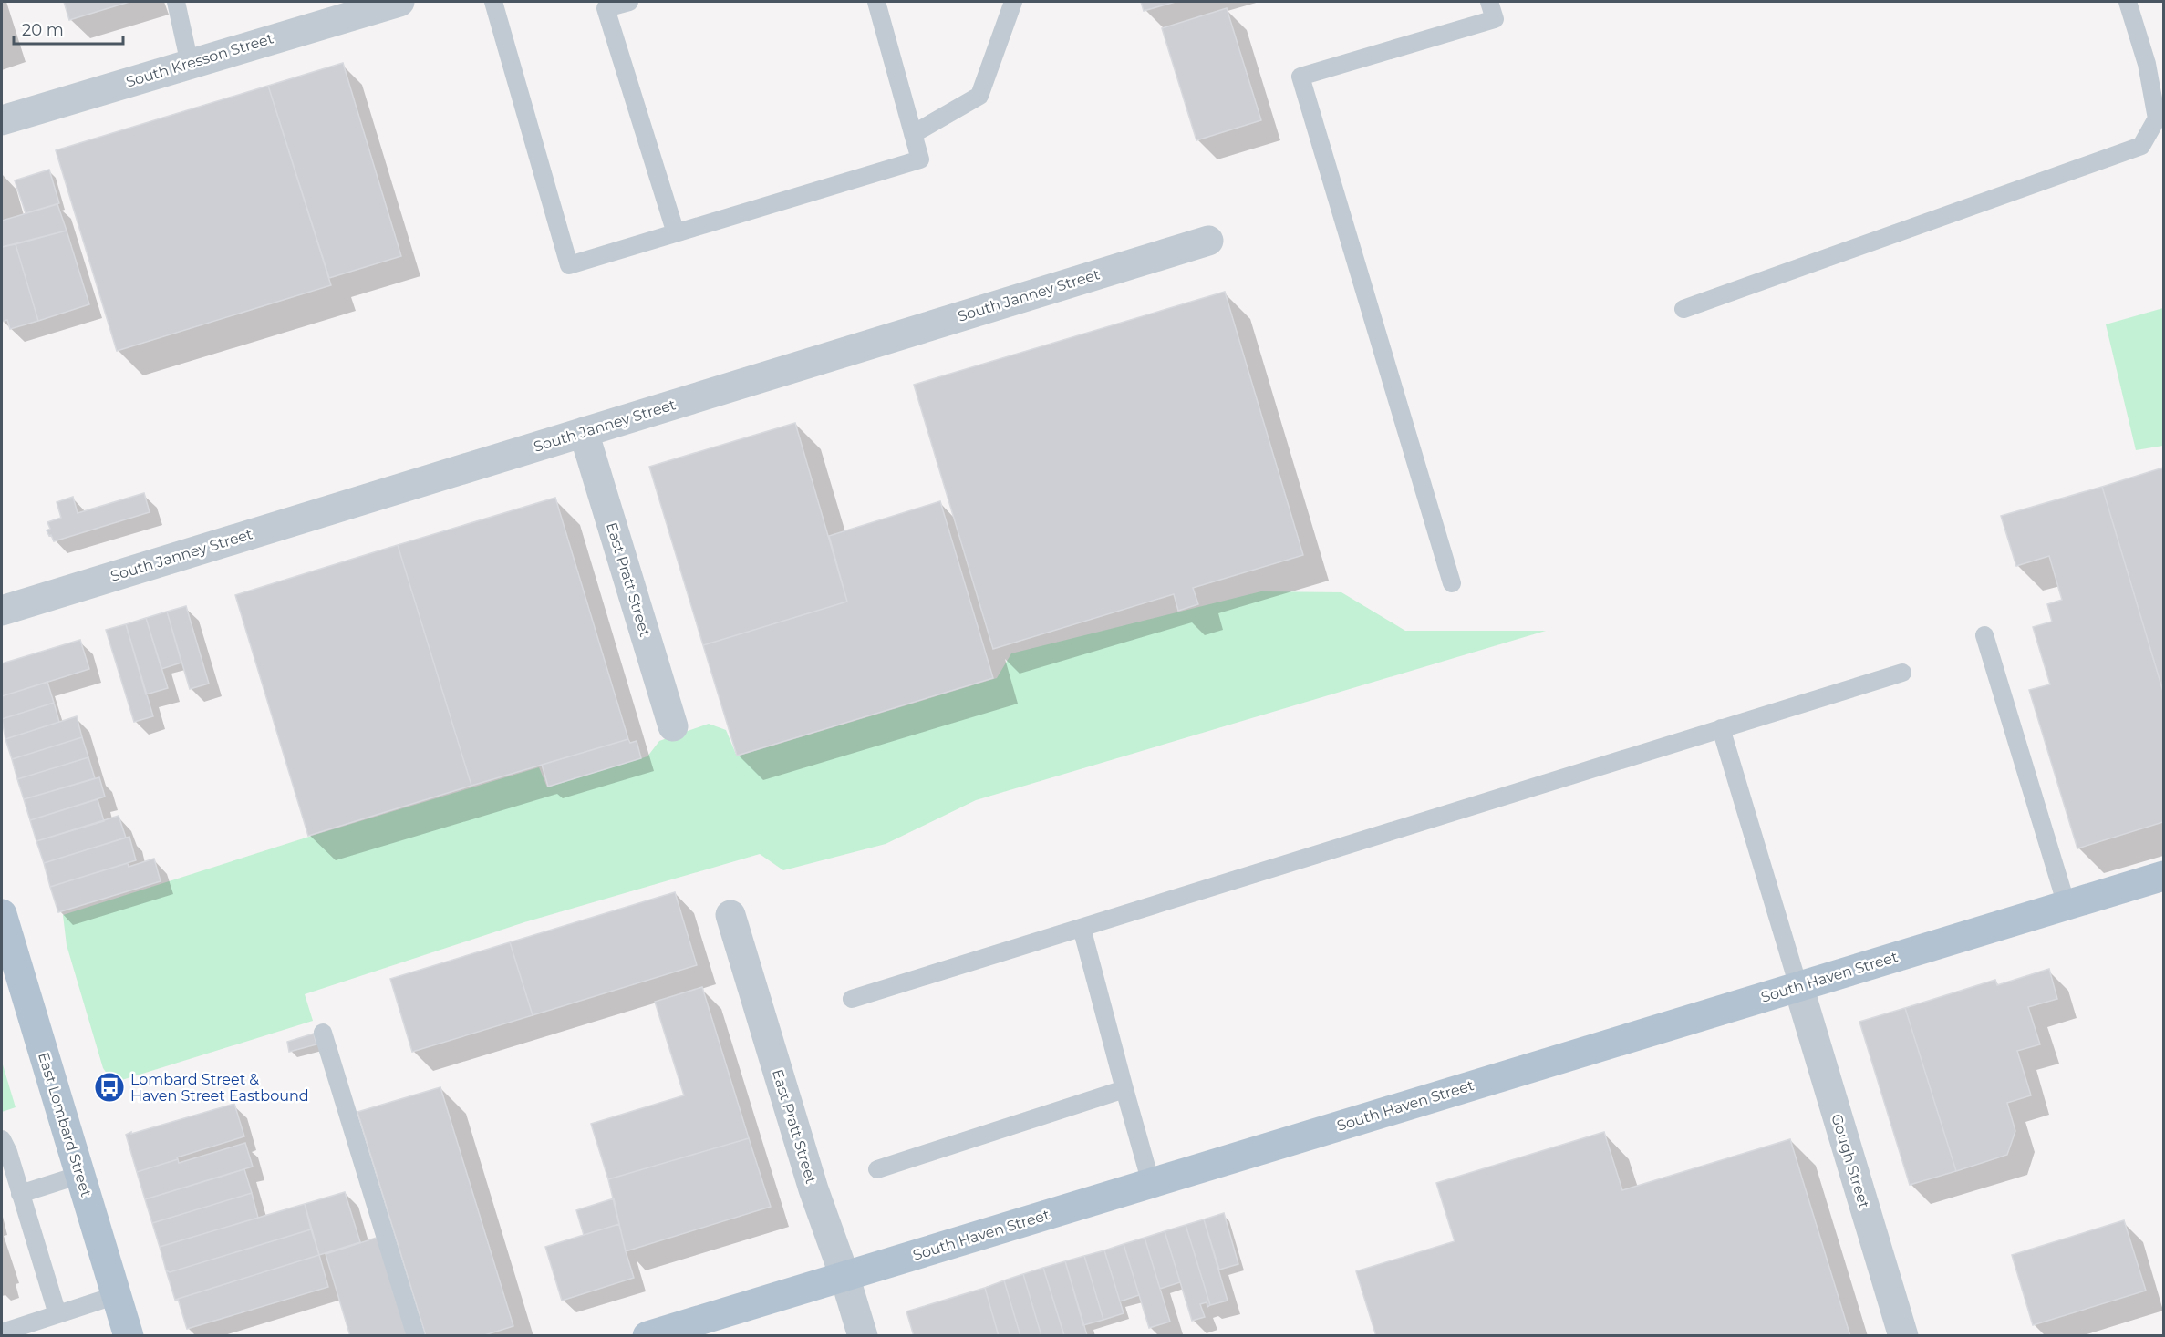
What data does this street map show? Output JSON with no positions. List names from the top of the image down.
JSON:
{
  "streets": {
    "main road": ["South Haven Street", "East Lombard Street"],
    "street": [
      "South Kresson Street",
      "South Janney Street",
      "East Pratt Street",
      "Gough Street"
    ]
  },
  "crossings": [
    ["South Janney Street", "East Pratt Street"],
    ["East Pratt Street", "South Haven Street"],
    ["South Haven Street", "Gough Street"]
  ],
  "places": {
    "bus stop": ["Lombard Street & Haven Street Eastbound"]
  },
  "scale_bar": "20 m"
}
